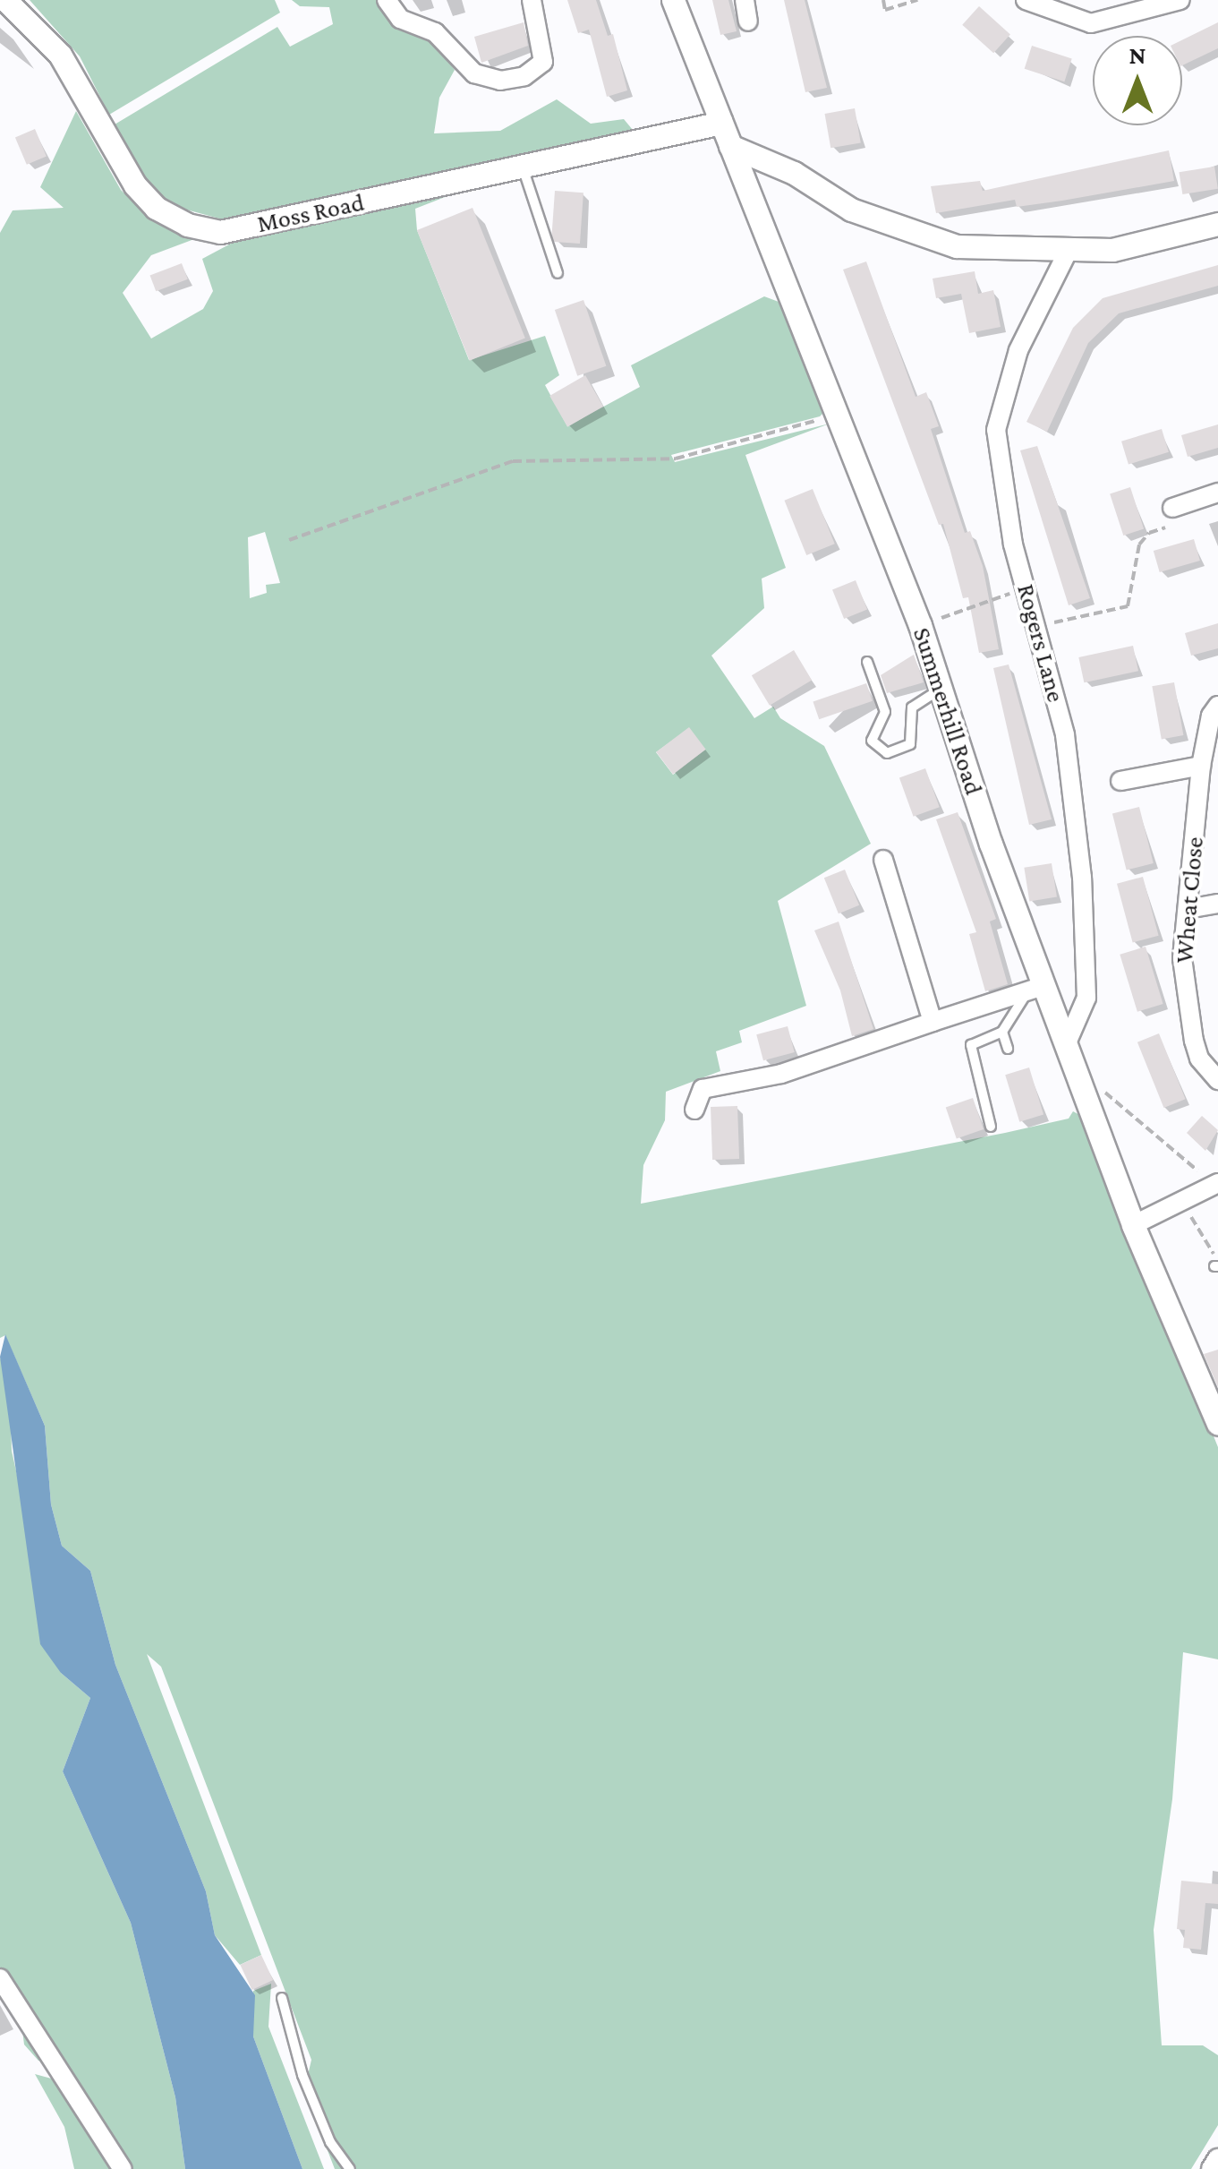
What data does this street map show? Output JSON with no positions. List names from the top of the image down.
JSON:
{
  "streets": {
    "street": [
      "Moss Road",
      "Rogers Lane",
      "Summerhill Road",
      "Wheat Close"
    ]
  },
  "crossings": [
    ["Moss Road", "Summerhill Road"],
    ["Rogers Lane", "Summerhill Road"]
  ],
  "north": "top"
}
